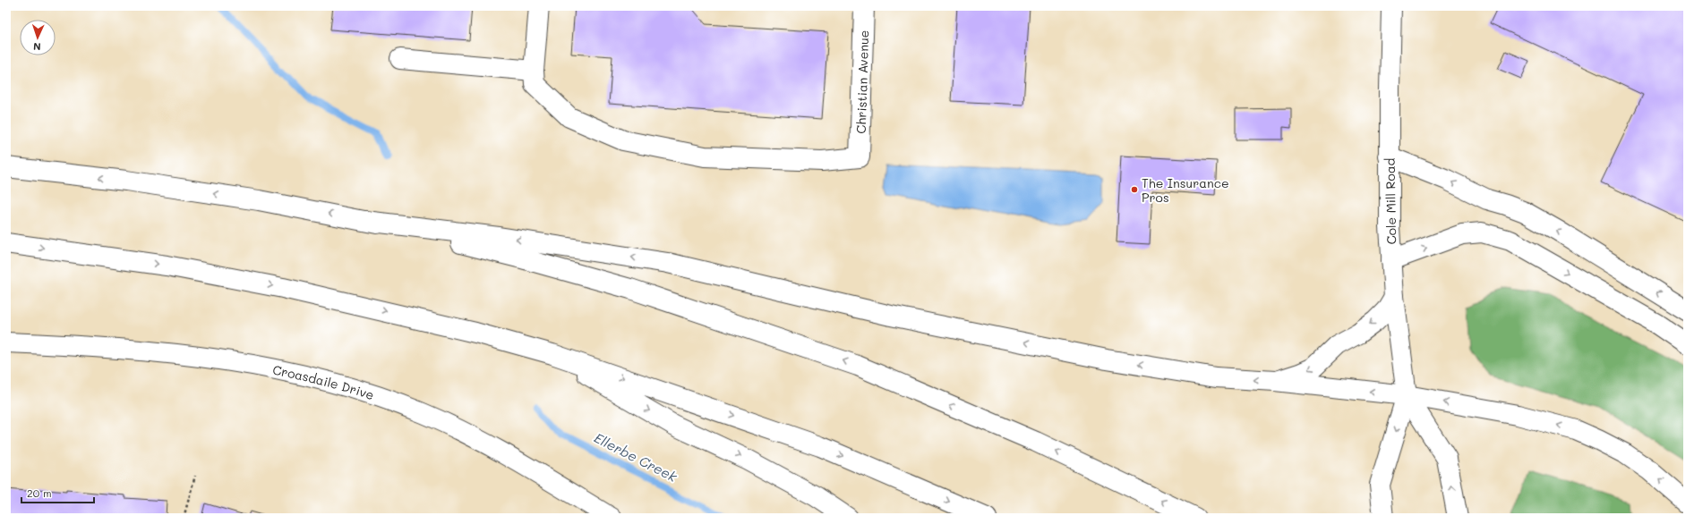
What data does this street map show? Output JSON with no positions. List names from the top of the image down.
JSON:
{
  "streets": {
    "main road": ["Christian Avenue", "Cole Mill Road", "Croasdaile Drive"]
  },
  "water": ["Ellerbe Creek"],
  "places": ["The Insurance Pros"],
  "scale_bar": "20 m",
  "north": "bottom"
}
